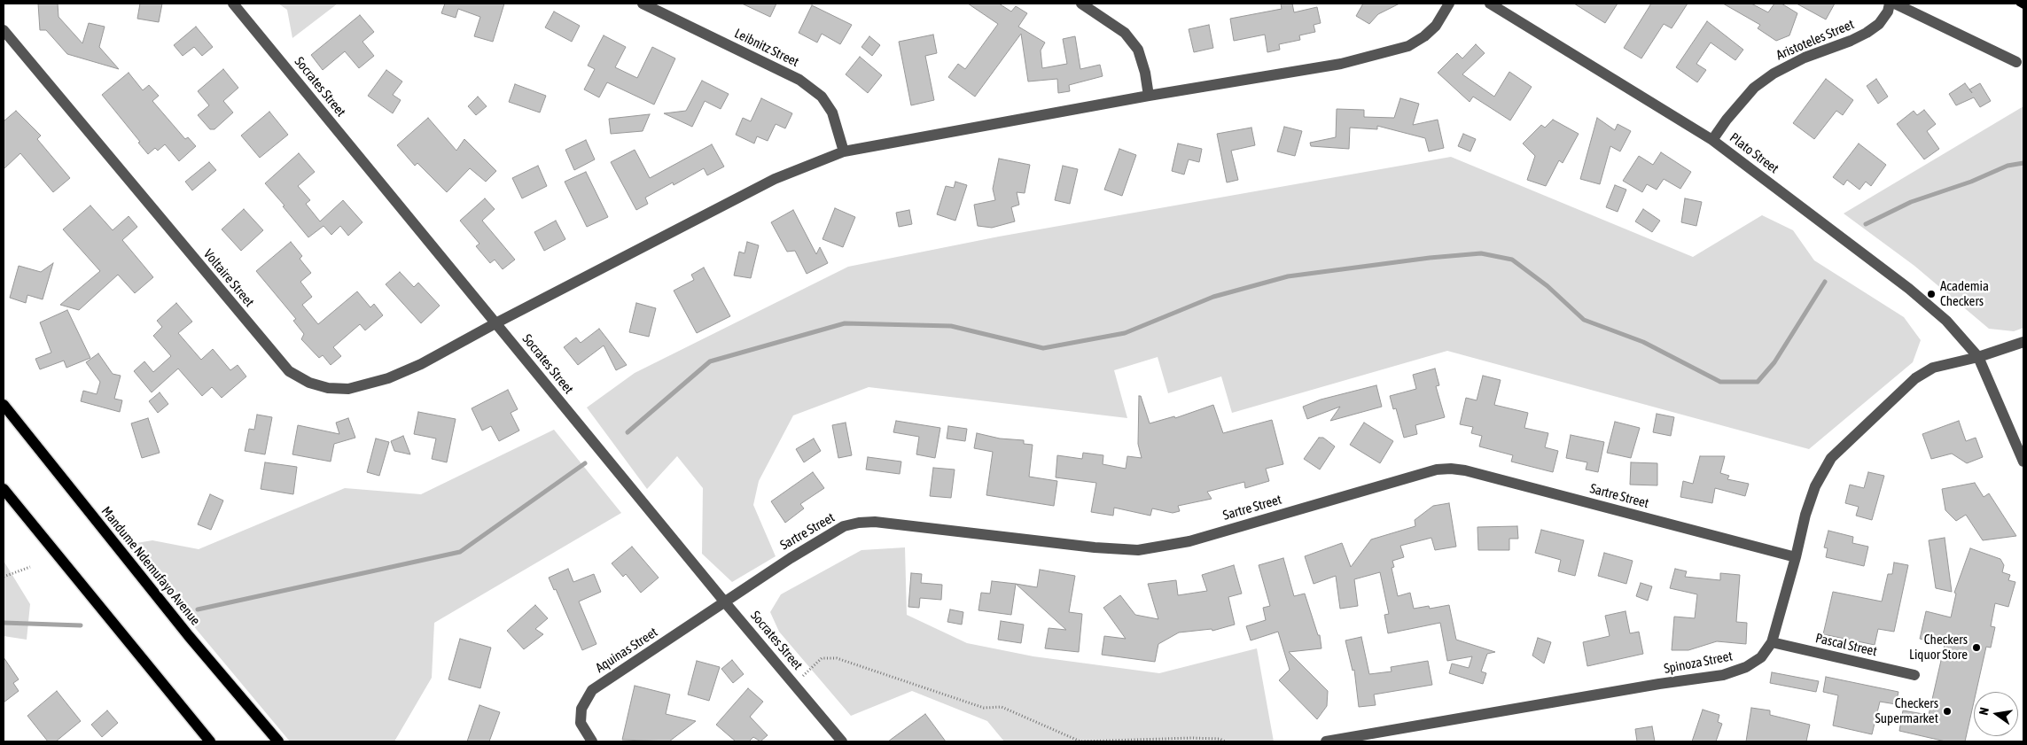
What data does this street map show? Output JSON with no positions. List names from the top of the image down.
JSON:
{
  "streets": {
    "main road": ["Mandume Ndemufayo Avenue"],
    "street": [
      "Aristoteles Street",
      "Leibnitz Street",
      "Socrates Street",
      "Plato Street",
      "Voltaire Street",
      "Sartre Street",
      "Pascal Street",
      "Aquinas Street",
      "Spinoza Street"
    ]
  },
  "crossings": [
    ["Aristoteles Street", "Plato Street"],
    ["Leibnitz Street", "Voltaire Street"],
    ["Socrates Street", "Voltaire Street"],
    ["Socrates Street", "Sartre Street"],
    ["Socrates Street", "Aquinas Street"],
    ["Plato Street", "Spinoza Street"],
    ["Sartre Street", "Aquinas Street"],
    ["Sartre Street", "Spinoza Street"],
    ["Pascal Street", "Spinoza Street"]
  ],
  "places": ["Academia Checkers", "Checkers Liquor Store", "Checkers Supermarket"],
  "north": "left"
}
